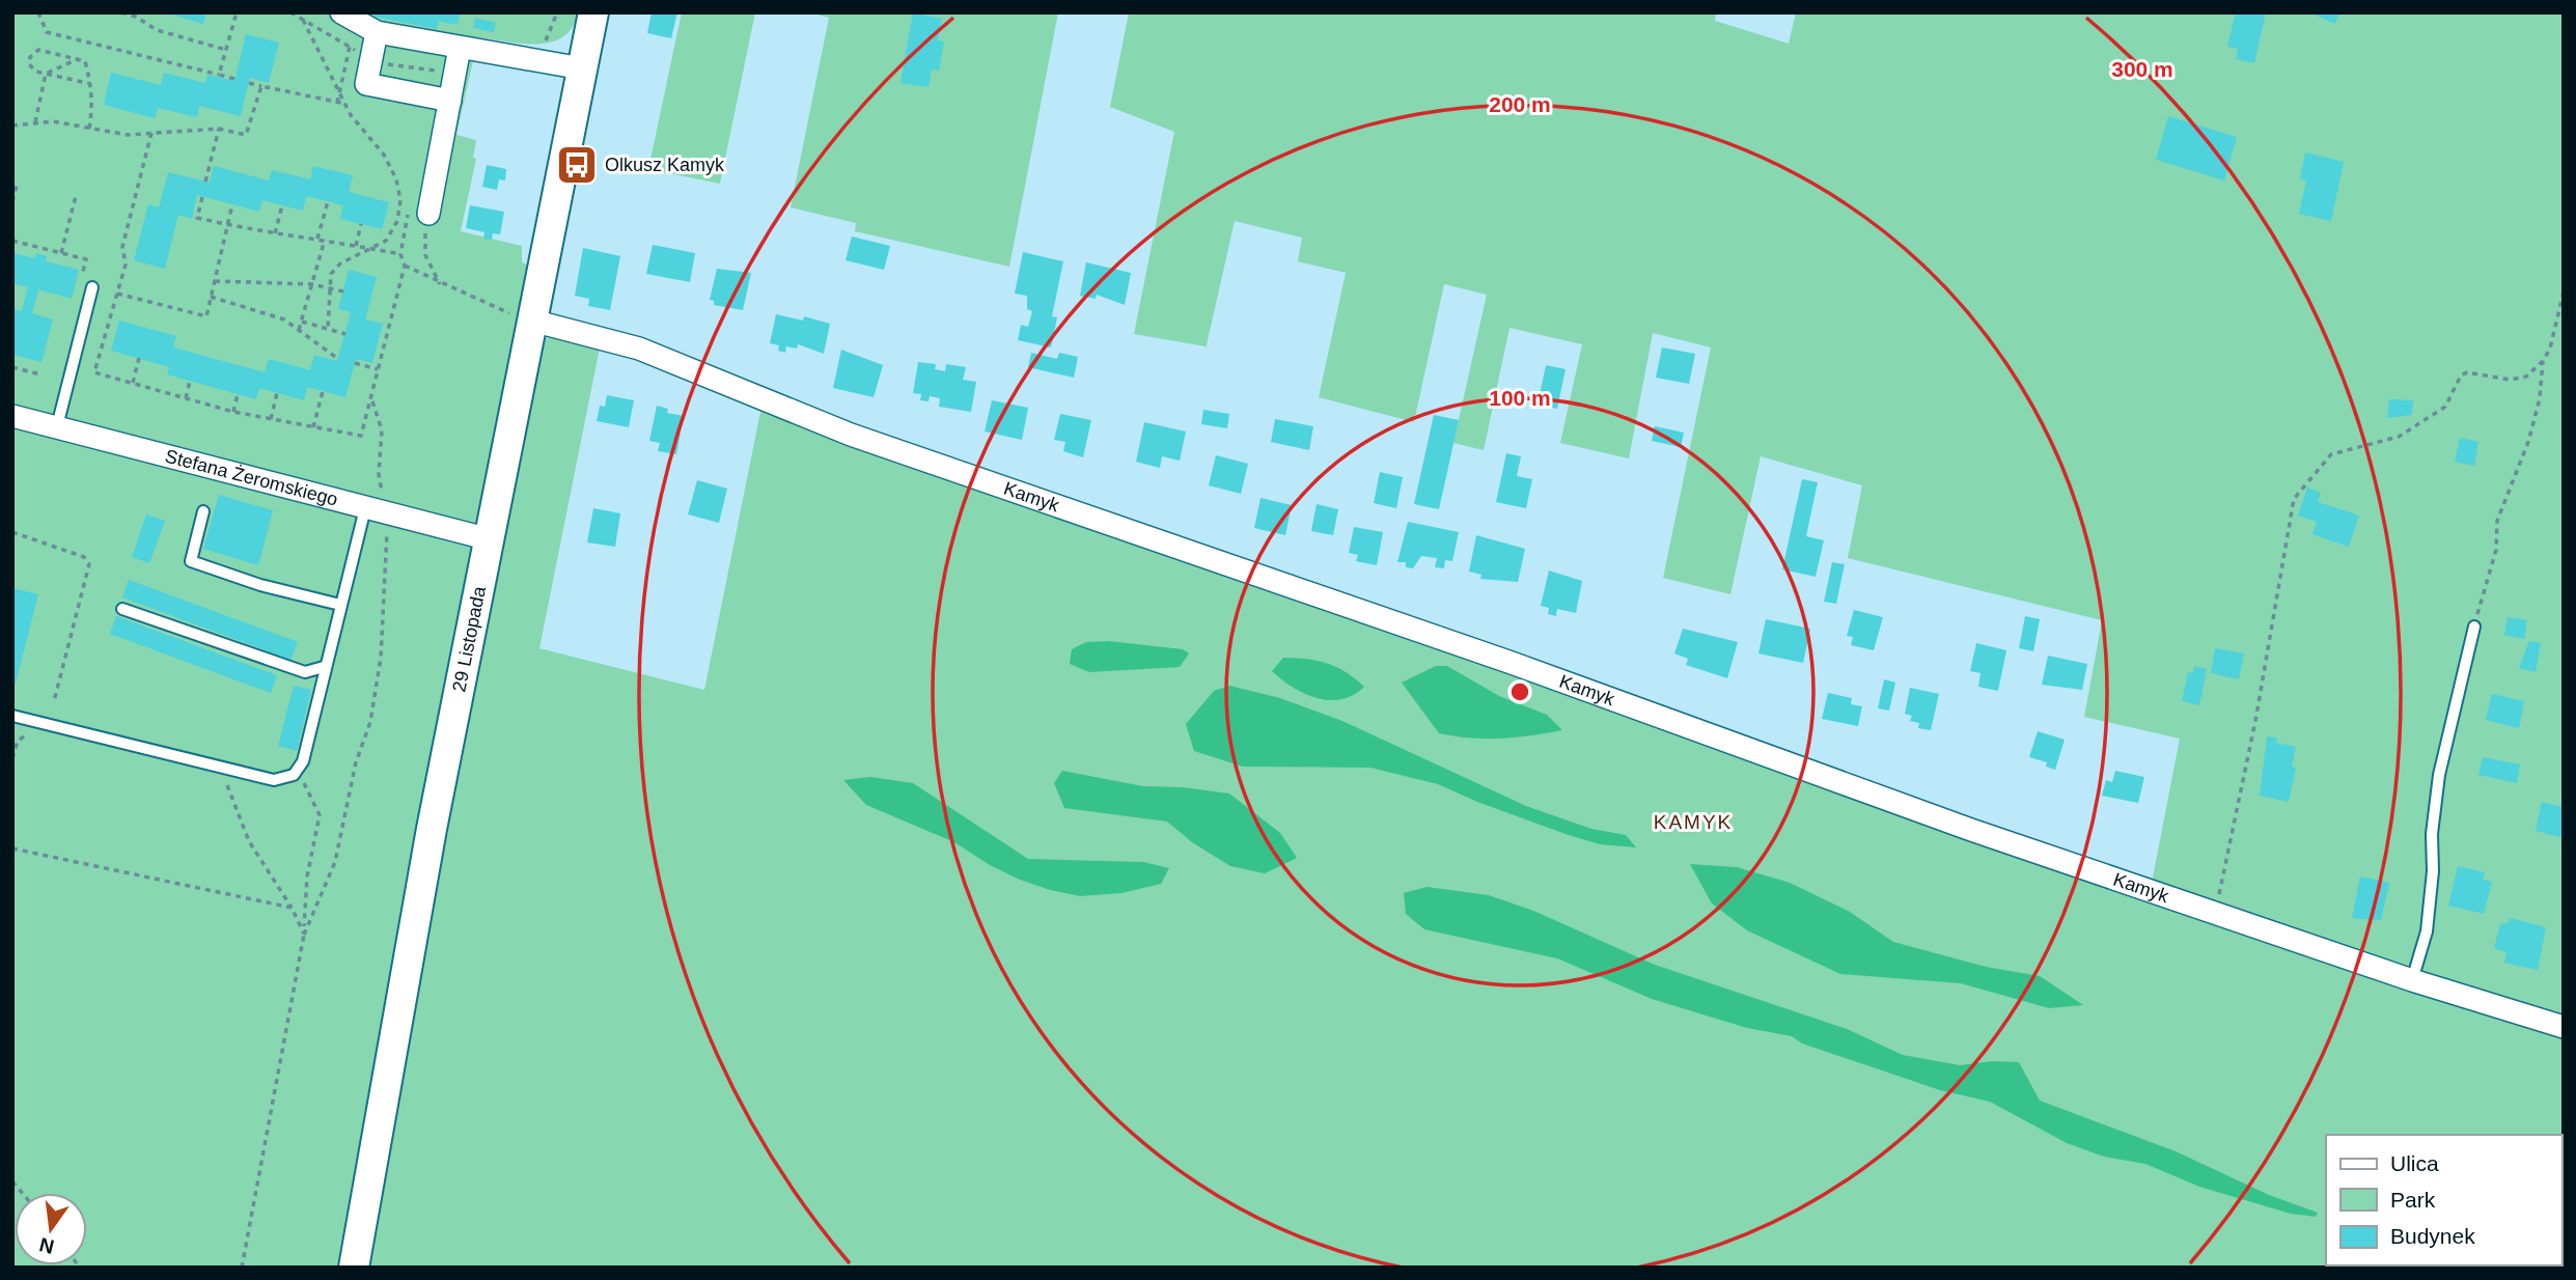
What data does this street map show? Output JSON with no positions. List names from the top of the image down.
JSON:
{
  "streets": {
    "street": ["Stefana Żeromskiego", "Kamyk", "29 Listopada"]
  },
  "crossings": [
    ["Stefana Żeromskiego", "29 Listopada"],
    ["Kamyk", "29 Listopada"]
  ],
  "districts": ["KAMYK"],
  "places": {
    "bus stop": ["Olkusz Kamyk"]
  },
  "legend": ["Ulica", "Park", "Budynek"],
  "north": "bottom",
  "rings": ["300 m", "200 m", "100 m"]
}
